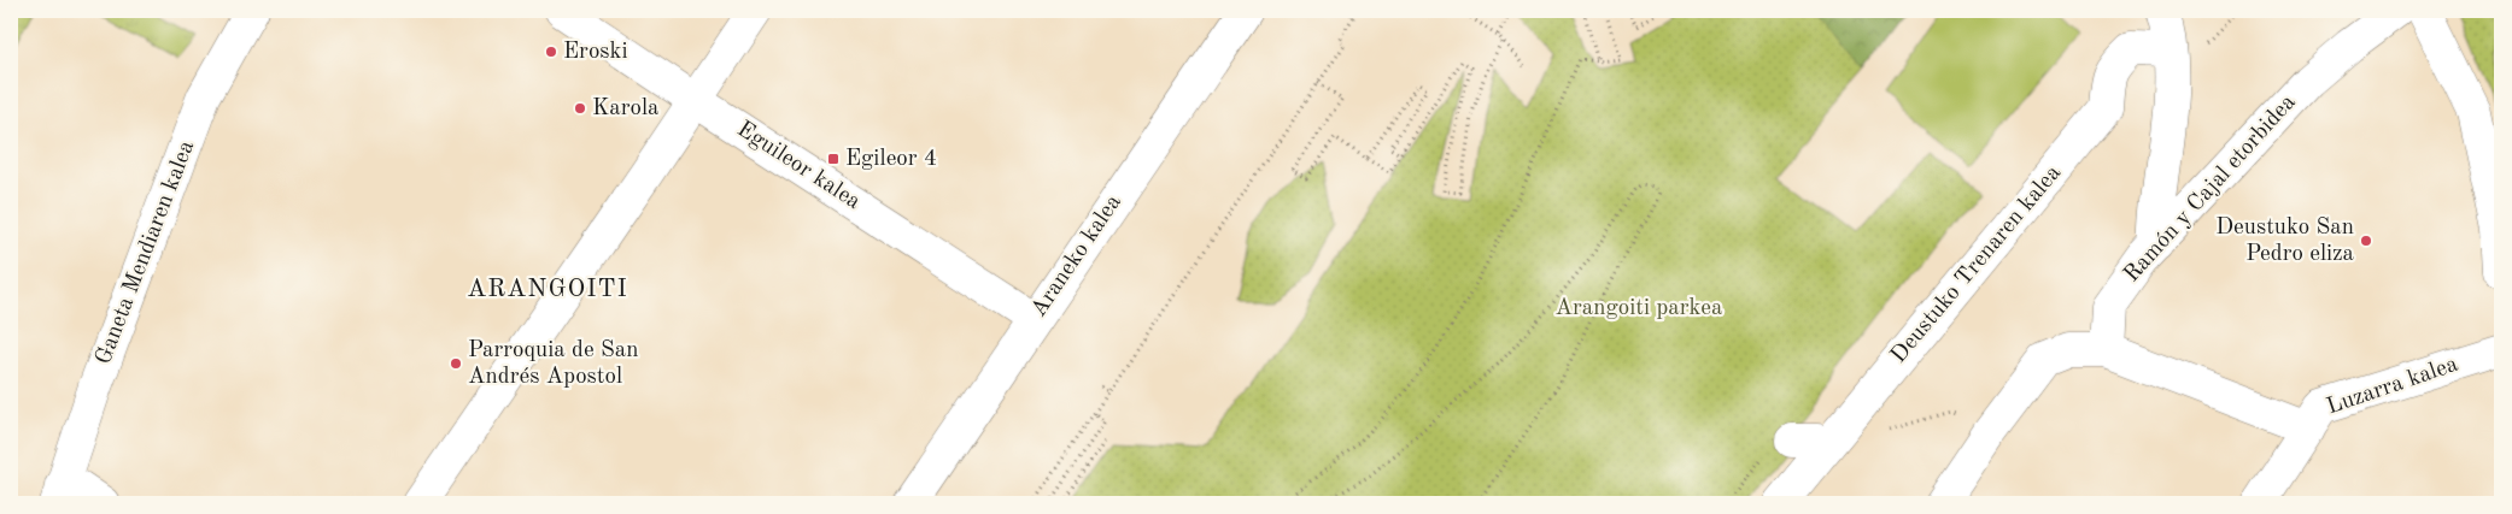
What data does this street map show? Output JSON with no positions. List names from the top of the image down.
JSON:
{
  "streets": {
    "street": [
      "Eguileor kalea",
      "Ramón y Cajal etorbidea",
      "Ganeta Mendiaren kalea",
      "Araneko kalea",
      "Deustuko Trenaren kalea",
      "Luzarra kalea"
    ]
  },
  "crossings": [
    ["Eguileor kalea", "Araneko kalea"]
  ],
  "districts": ["ARANGOITI"],
  "parks": ["Arangoiti parkea"],
  "places": {
    "other": [
      "Eroski",
      "Karola",
      "Deustuko San Pedro eliza",
      "Parroquia de San Andrés Apostol"
    ],
    "transit": ["Egileor 4"]
  }
}
